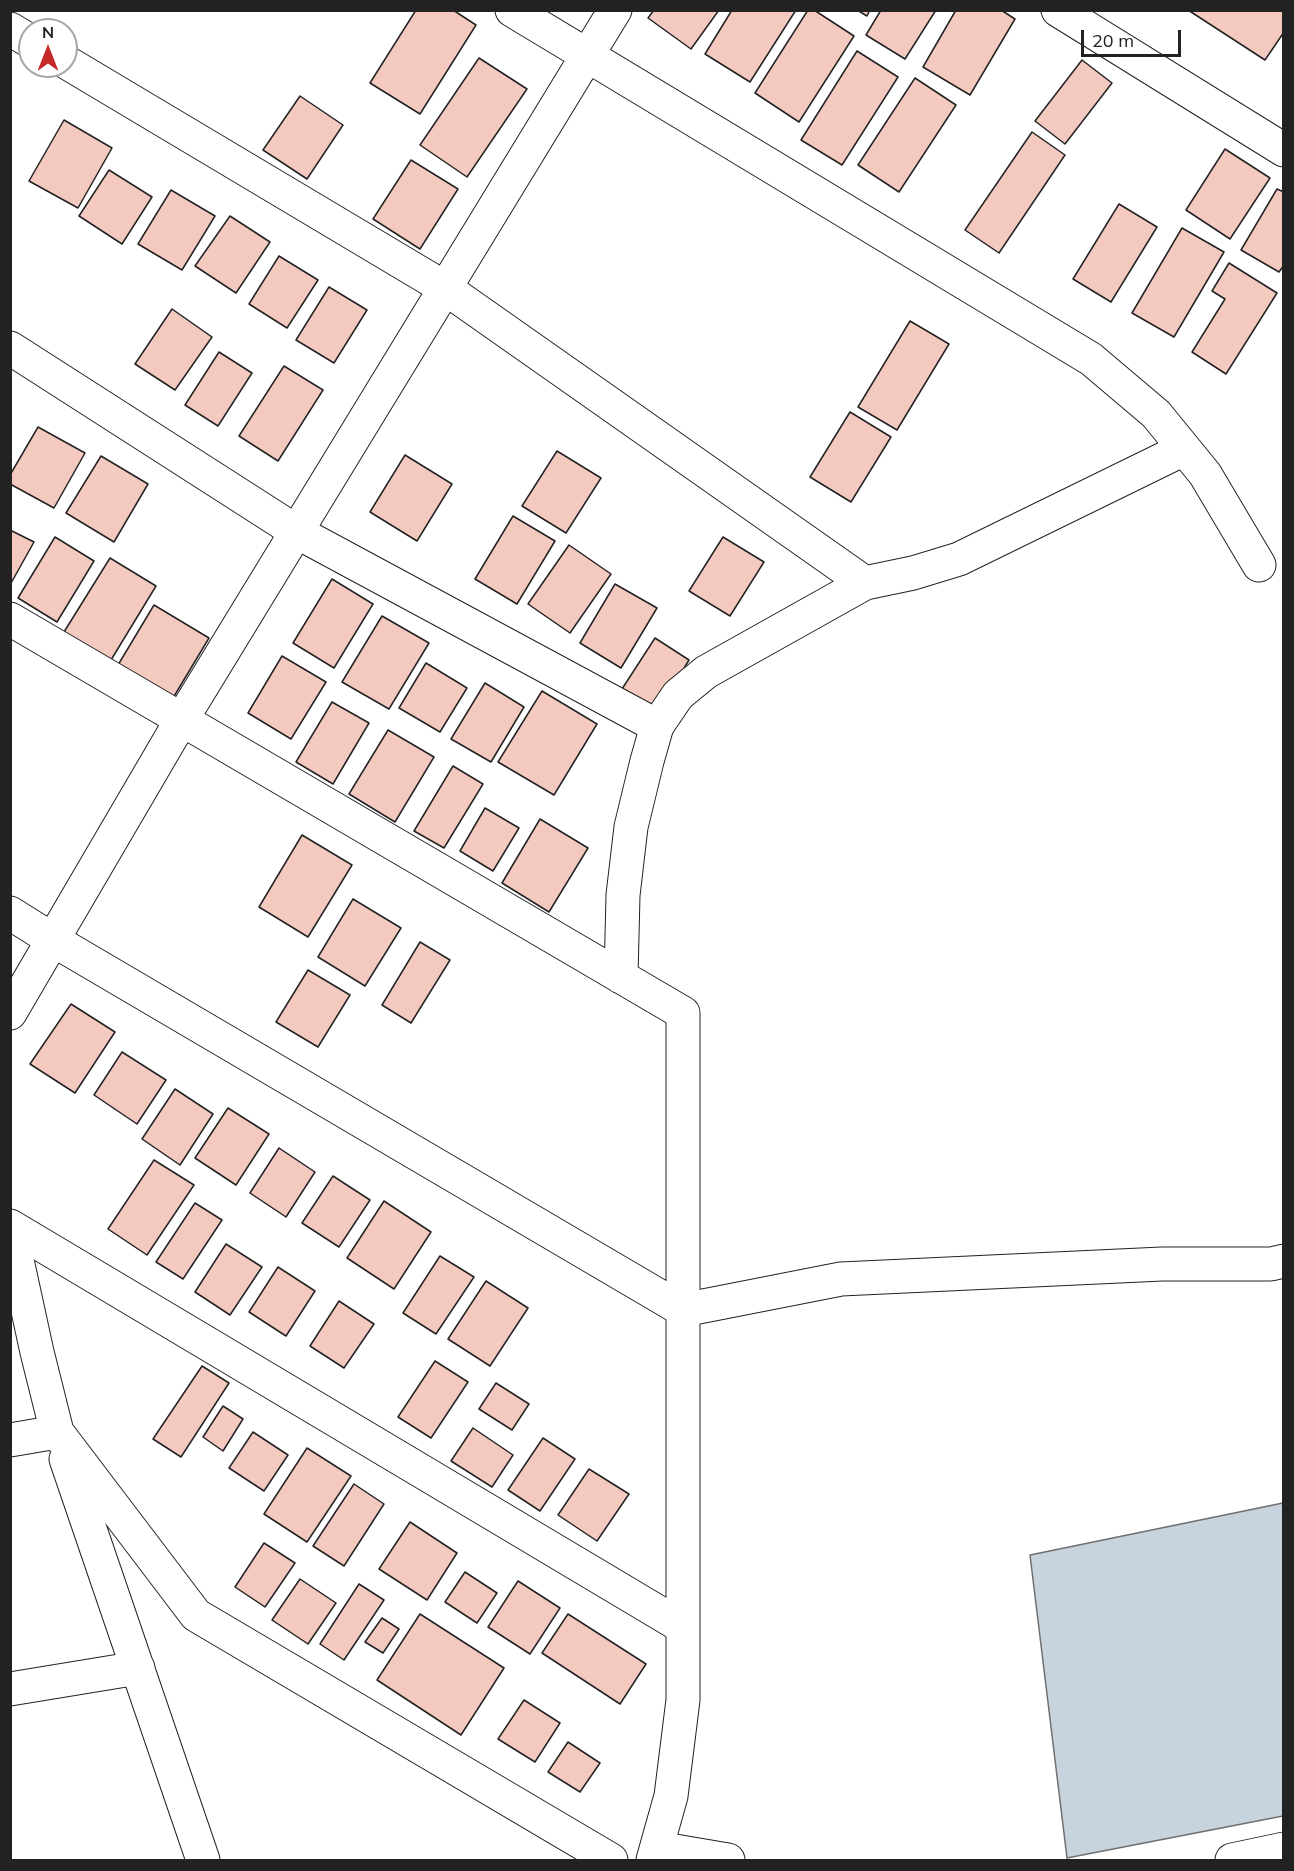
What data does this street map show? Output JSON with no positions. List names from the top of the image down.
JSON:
{
  "scale_bar": "20 m",
  "north": "top"
}
